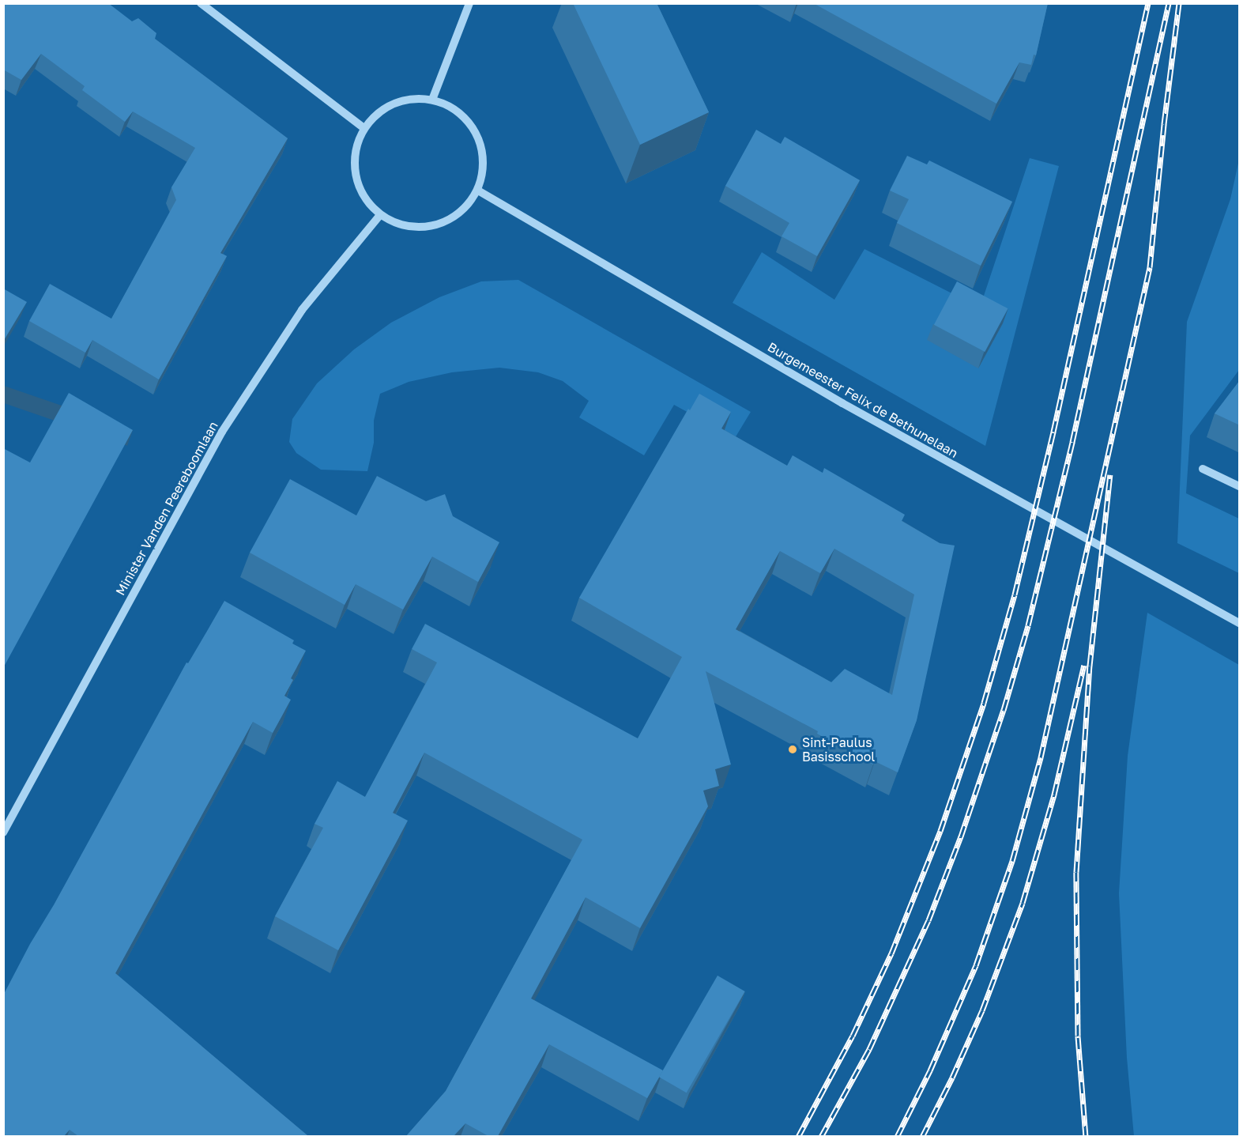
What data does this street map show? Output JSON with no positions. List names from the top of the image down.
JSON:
{
  "streets": {
    "street": ["Burgemeester Felix de Bethunelaan", "Minister Vanden Peereboomlaan"]
  },
  "crossings": [
    ["Burgemeester Felix de Bethunelaan", "Minister Vanden Peereboomlaan"]
  ],
  "places": ["Sint-Paulus Basisschool"]
}
